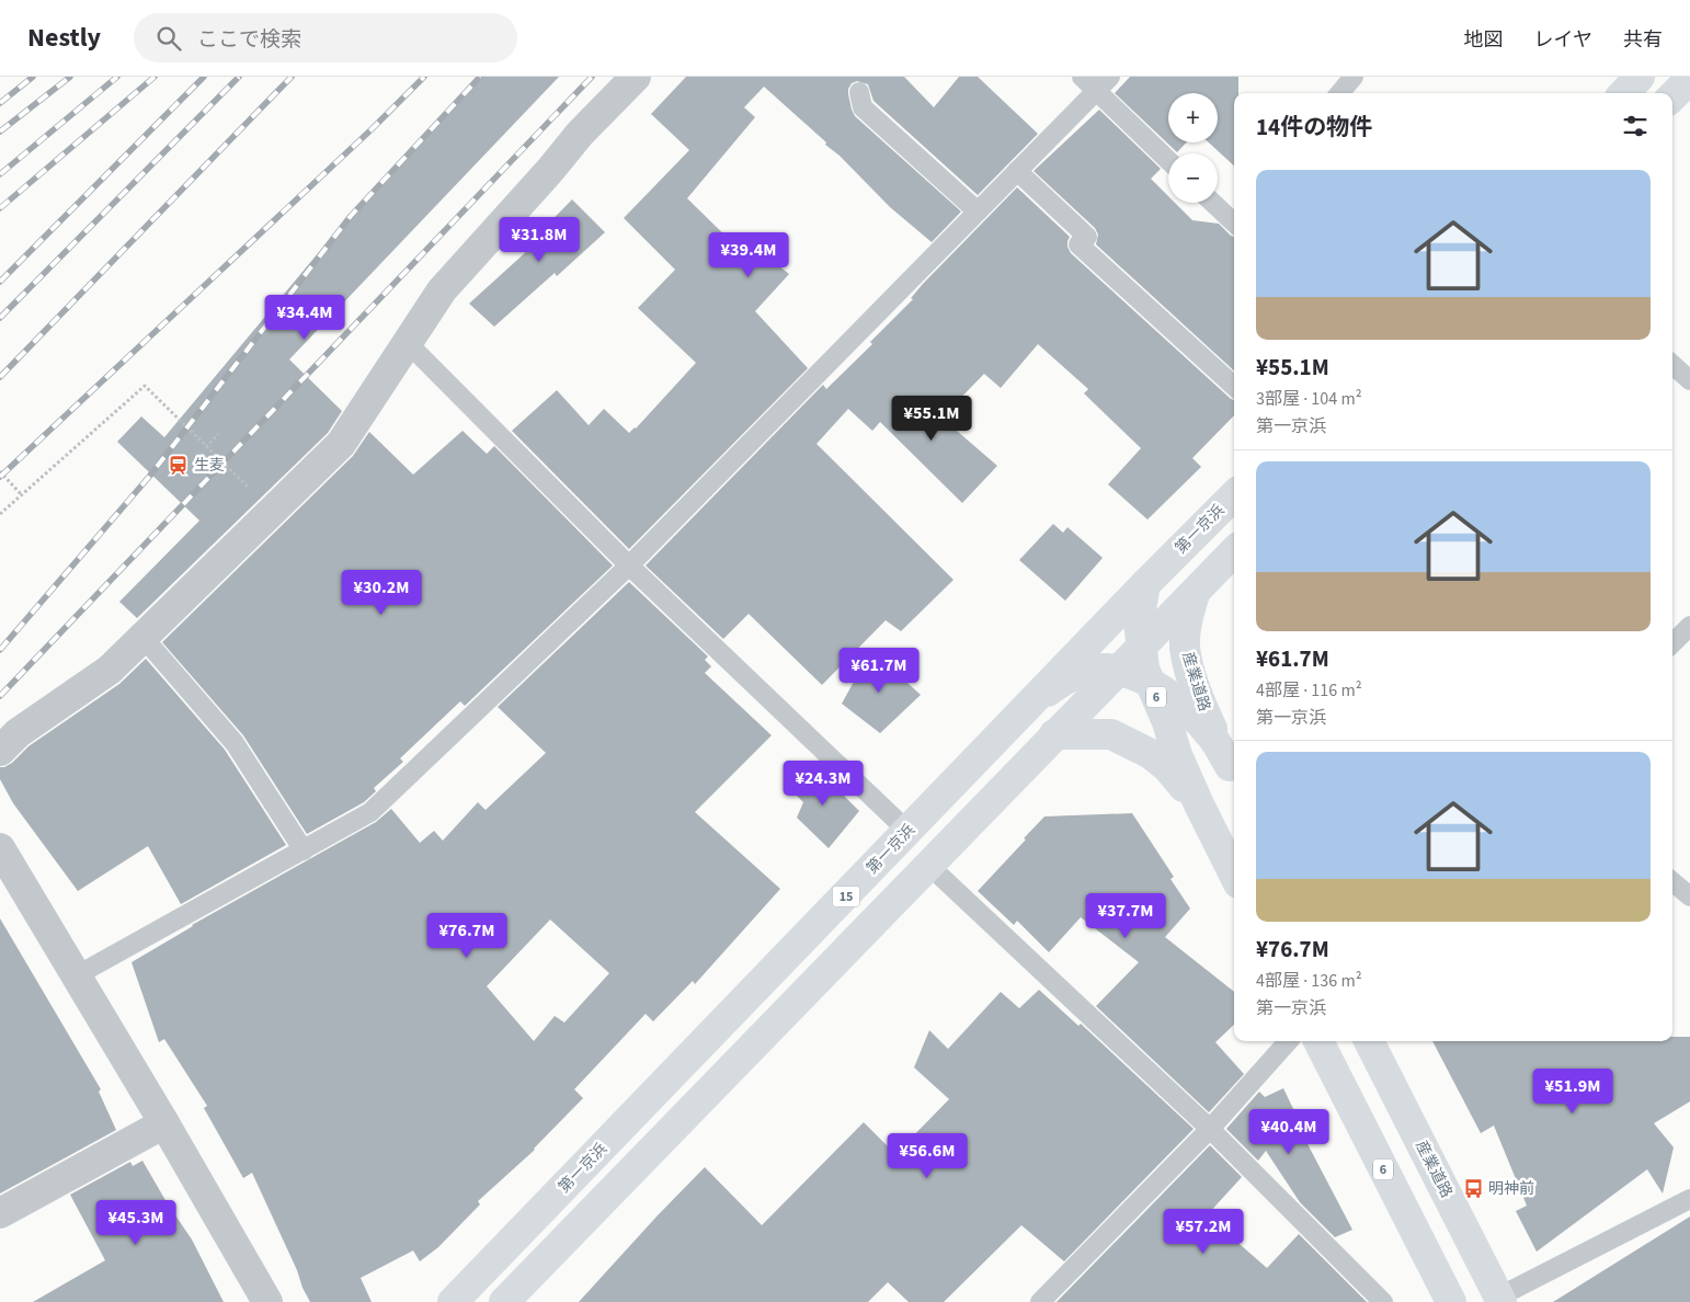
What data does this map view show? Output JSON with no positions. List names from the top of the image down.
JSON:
{
  "streets": {
    "main road": [
      "第一京浜",
      "産業道路",
      "6",
      "15"
    ]
  },
  "crossings": [
    ["第一京浜", "産業道路"],
    ["第一京浜", "6"],
    ["産業道路", "6"],
    ["産業道路", "15"],
    ["6", "15"]
  ],
  "places": {
    "station": ["生麦"],
    "bus stop": ["明神前"]
  },
  "page": {
    "header": "Nestly",
    "search": "ここで検索",
    "nav": ["地図", "レイヤ", "共有"],
    "map_buttons": ["+", "−"],
    "heading": "14件の物件",
    "list": [
      {
        "name": "¥55.1M",
        "note": "3部屋 · 104 m² · 第一京浜"
      },
      {
        "name": "¥61.7M",
        "note": "4部屋 · 116 m² · 第一京浜"
      },
      {
        "name": "¥76.7M",
        "note": "4部屋 · 136 m² · 第一京浜"
      }
    ],
    "price": [
      "¥31.8M",
      "¥39.4M",
      "¥34.4M",
      "¥55.1M",
      "¥30.2M",
      "¥61.7M",
      "¥24.3M",
      "¥37.7M",
      "¥76.7M",
      "¥51.9M",
      "¥40.4M",
      "¥56.6M",
      "¥45.3M",
      "¥57.2M"
    ]
  }
}
